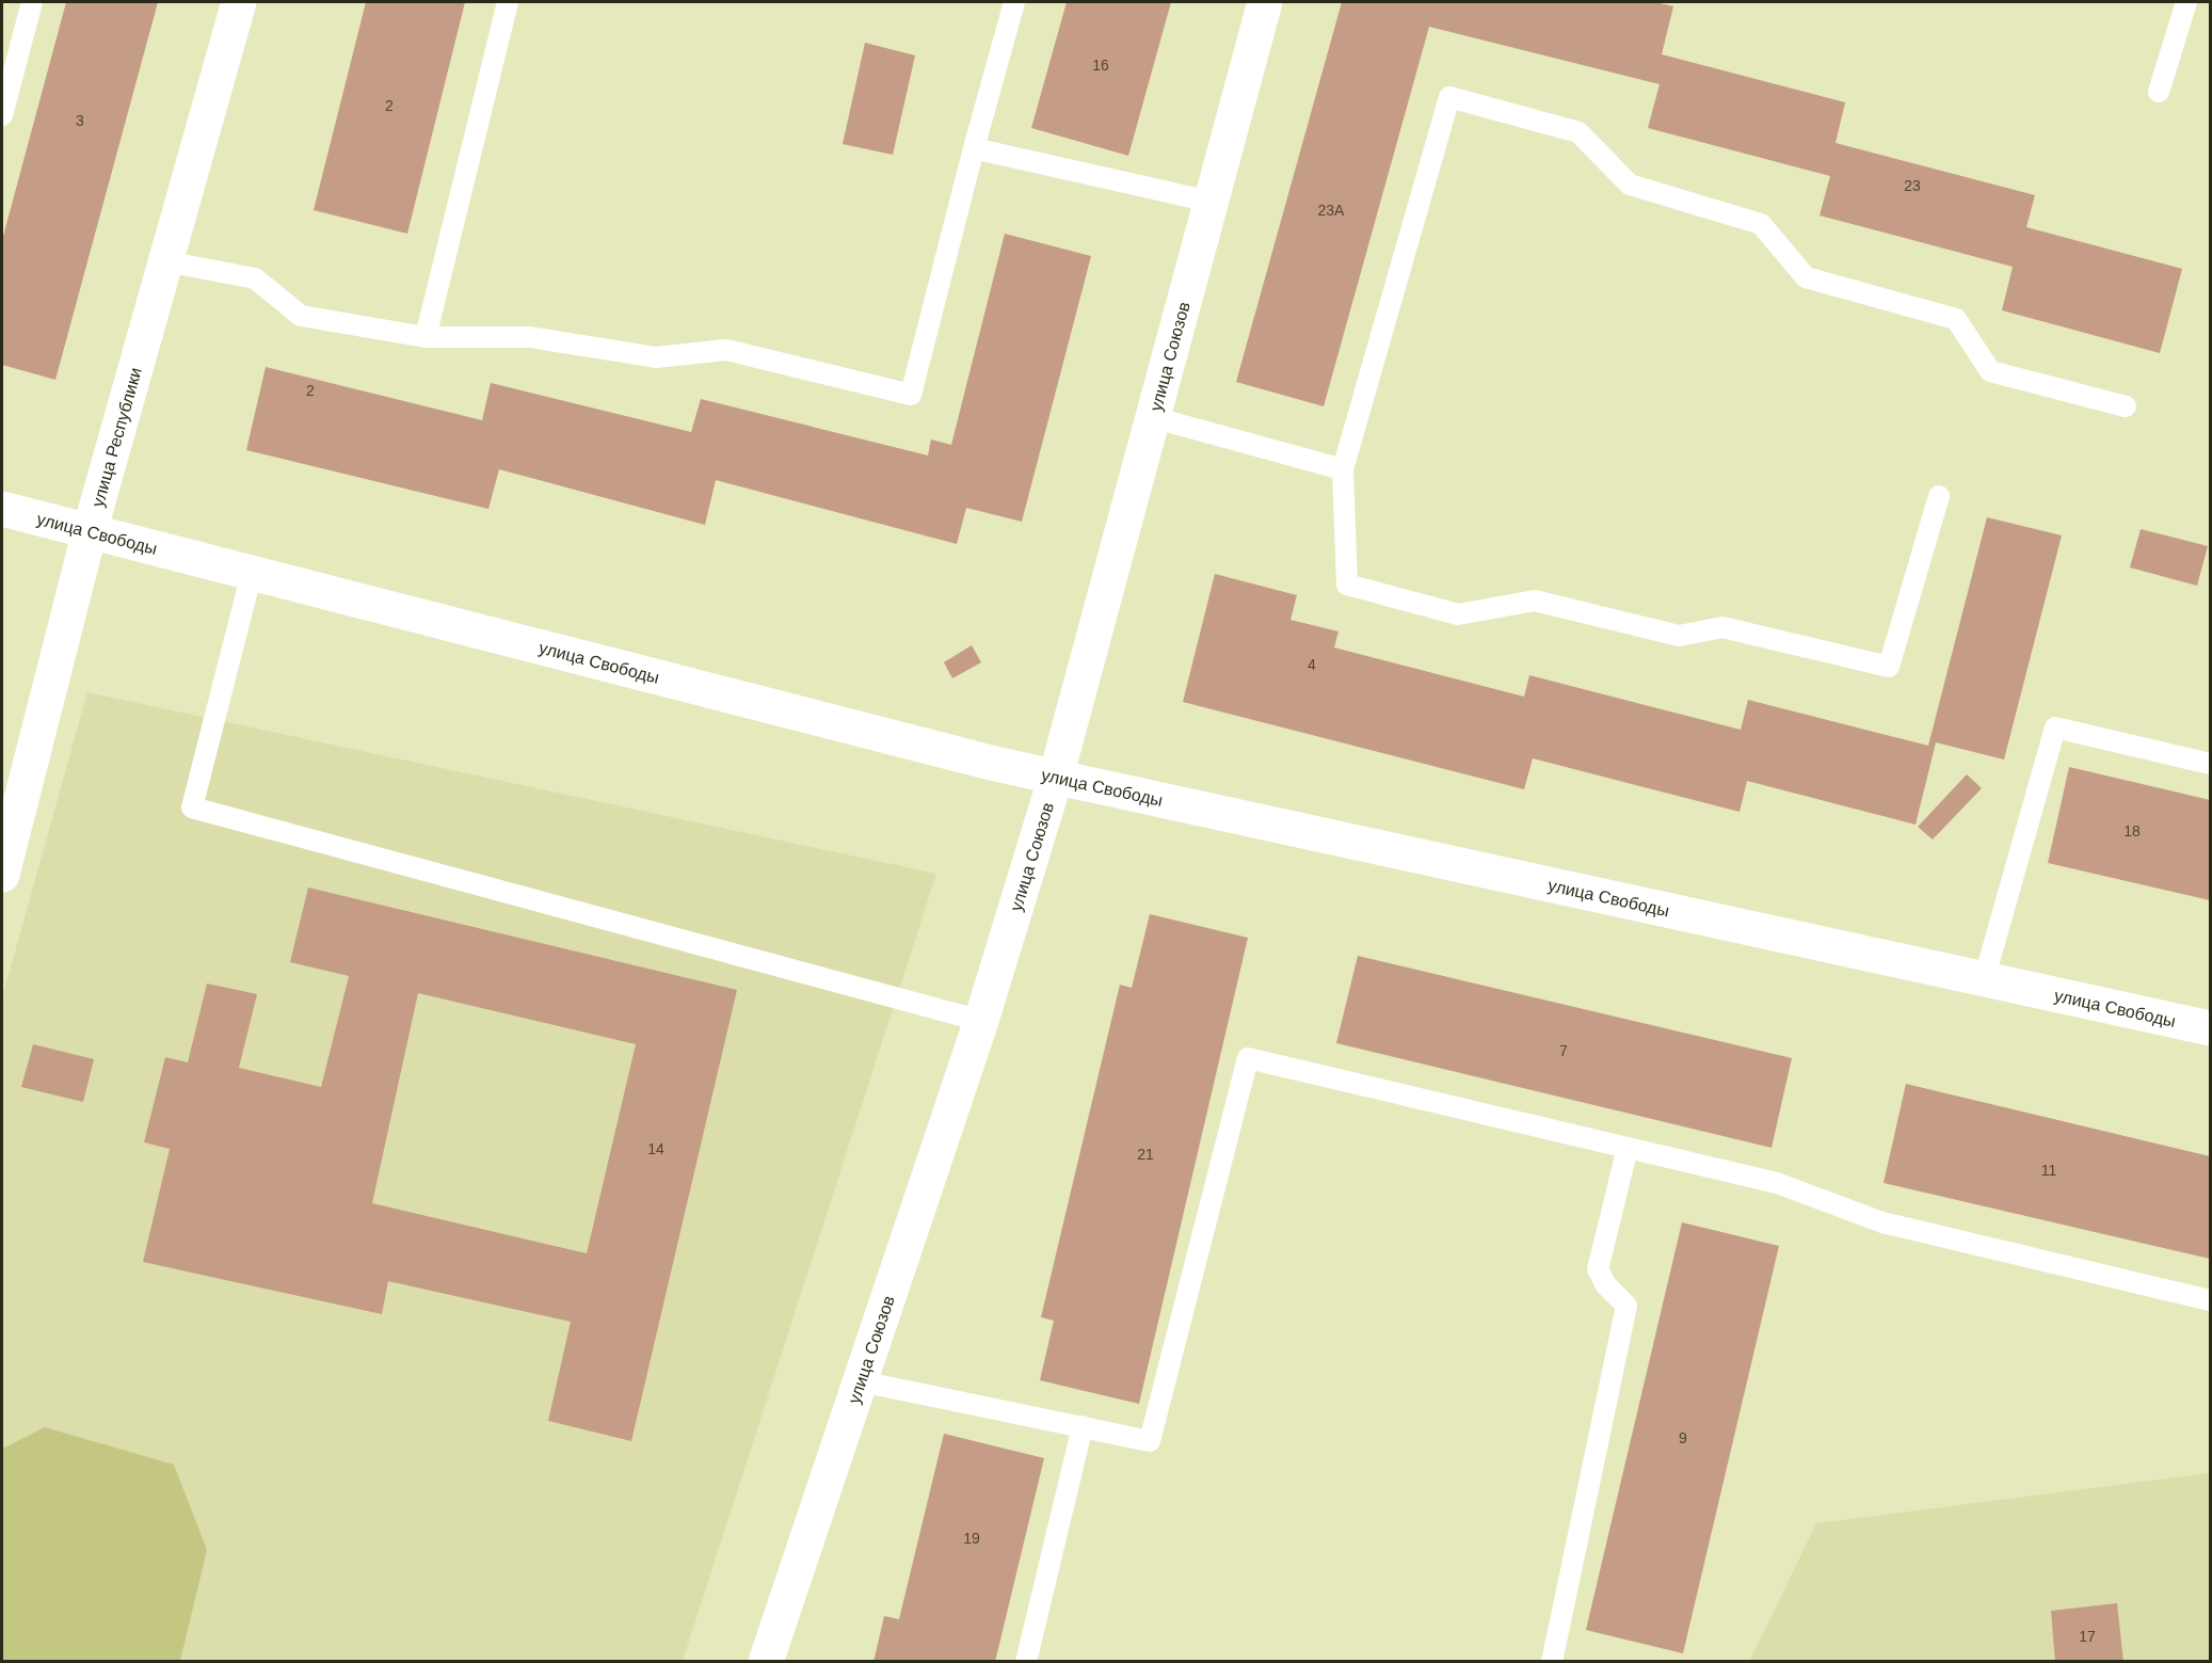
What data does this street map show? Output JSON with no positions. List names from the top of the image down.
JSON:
{
  "streets": {
    "street": ["улица Союзов", "улица Республики", "улица Свободы"]
  },
  "crossings": [
    ["улица Союзов", "улица Свободы"],
    ["улица Республики", "улица Свободы"]
  ],
  "house_numbers": [
    "16",
    "2",
    "3",
    "23",
    "23А",
    "2",
    "4",
    "18",
    "7",
    "14",
    "21",
    "11",
    "9",
    "19",
    "17"
  ]
}
